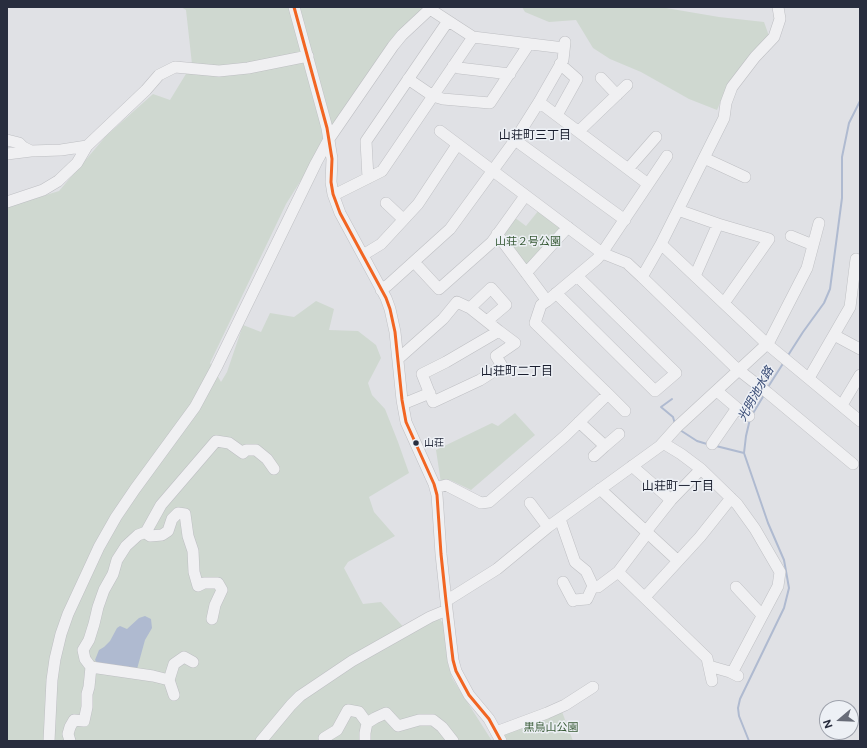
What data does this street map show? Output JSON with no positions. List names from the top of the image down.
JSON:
{
  "districts": ["山荘町三丁目", "山荘町二丁目", "山荘町一丁目"],
  "water": ["光明池水路"],
  "parks": ["山荘２号公園", "黒鳥山公園"],
  "places": ["山荘"],
  "north": "left"
}
